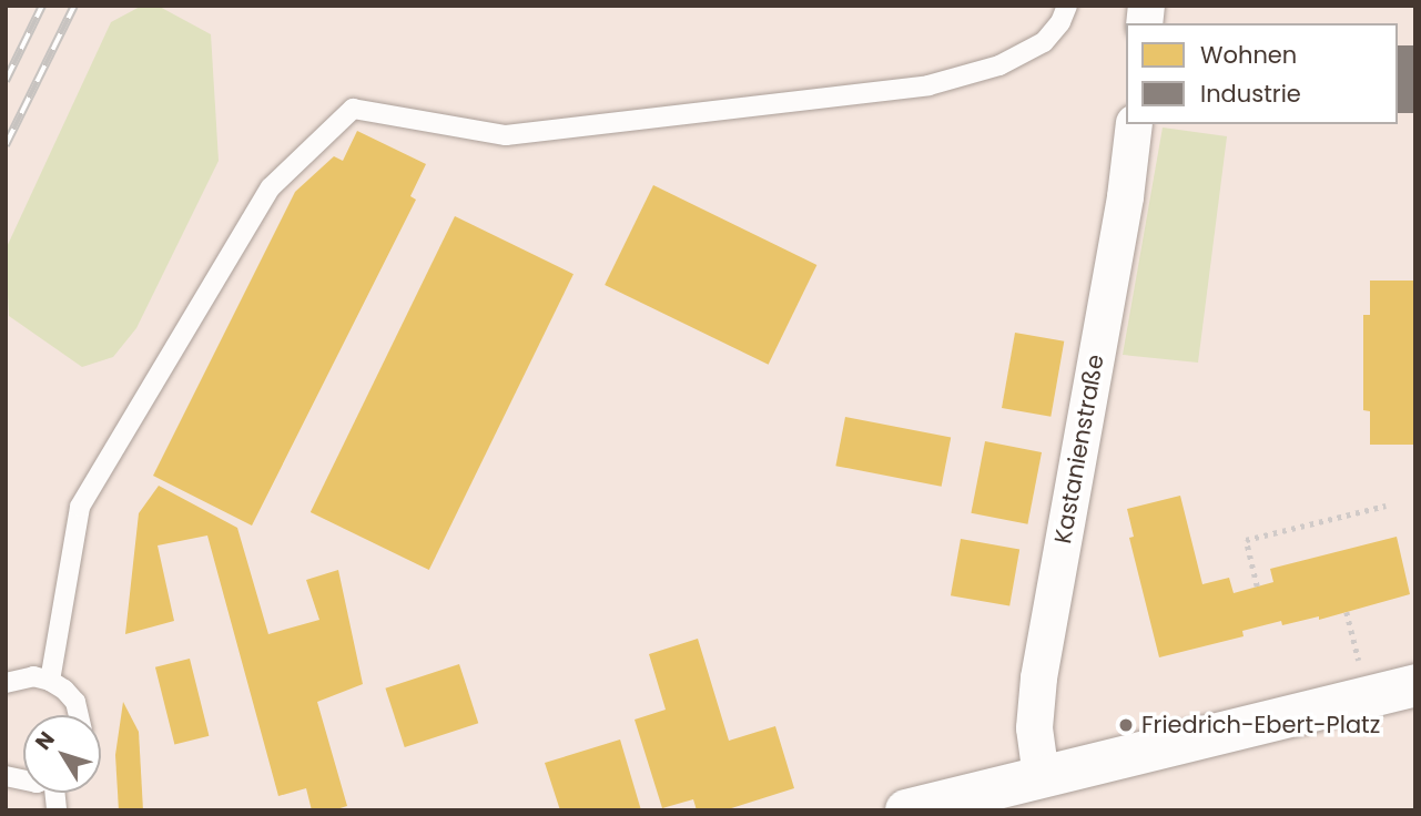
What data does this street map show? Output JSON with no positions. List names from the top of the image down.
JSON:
{
  "streets": {
    "street": ["Kastanienstraße"]
  },
  "places": ["Friedrich-Ebert-Platz"],
  "legend": ["Wohnen", "Industrie"],
  "north": "top left"
}
